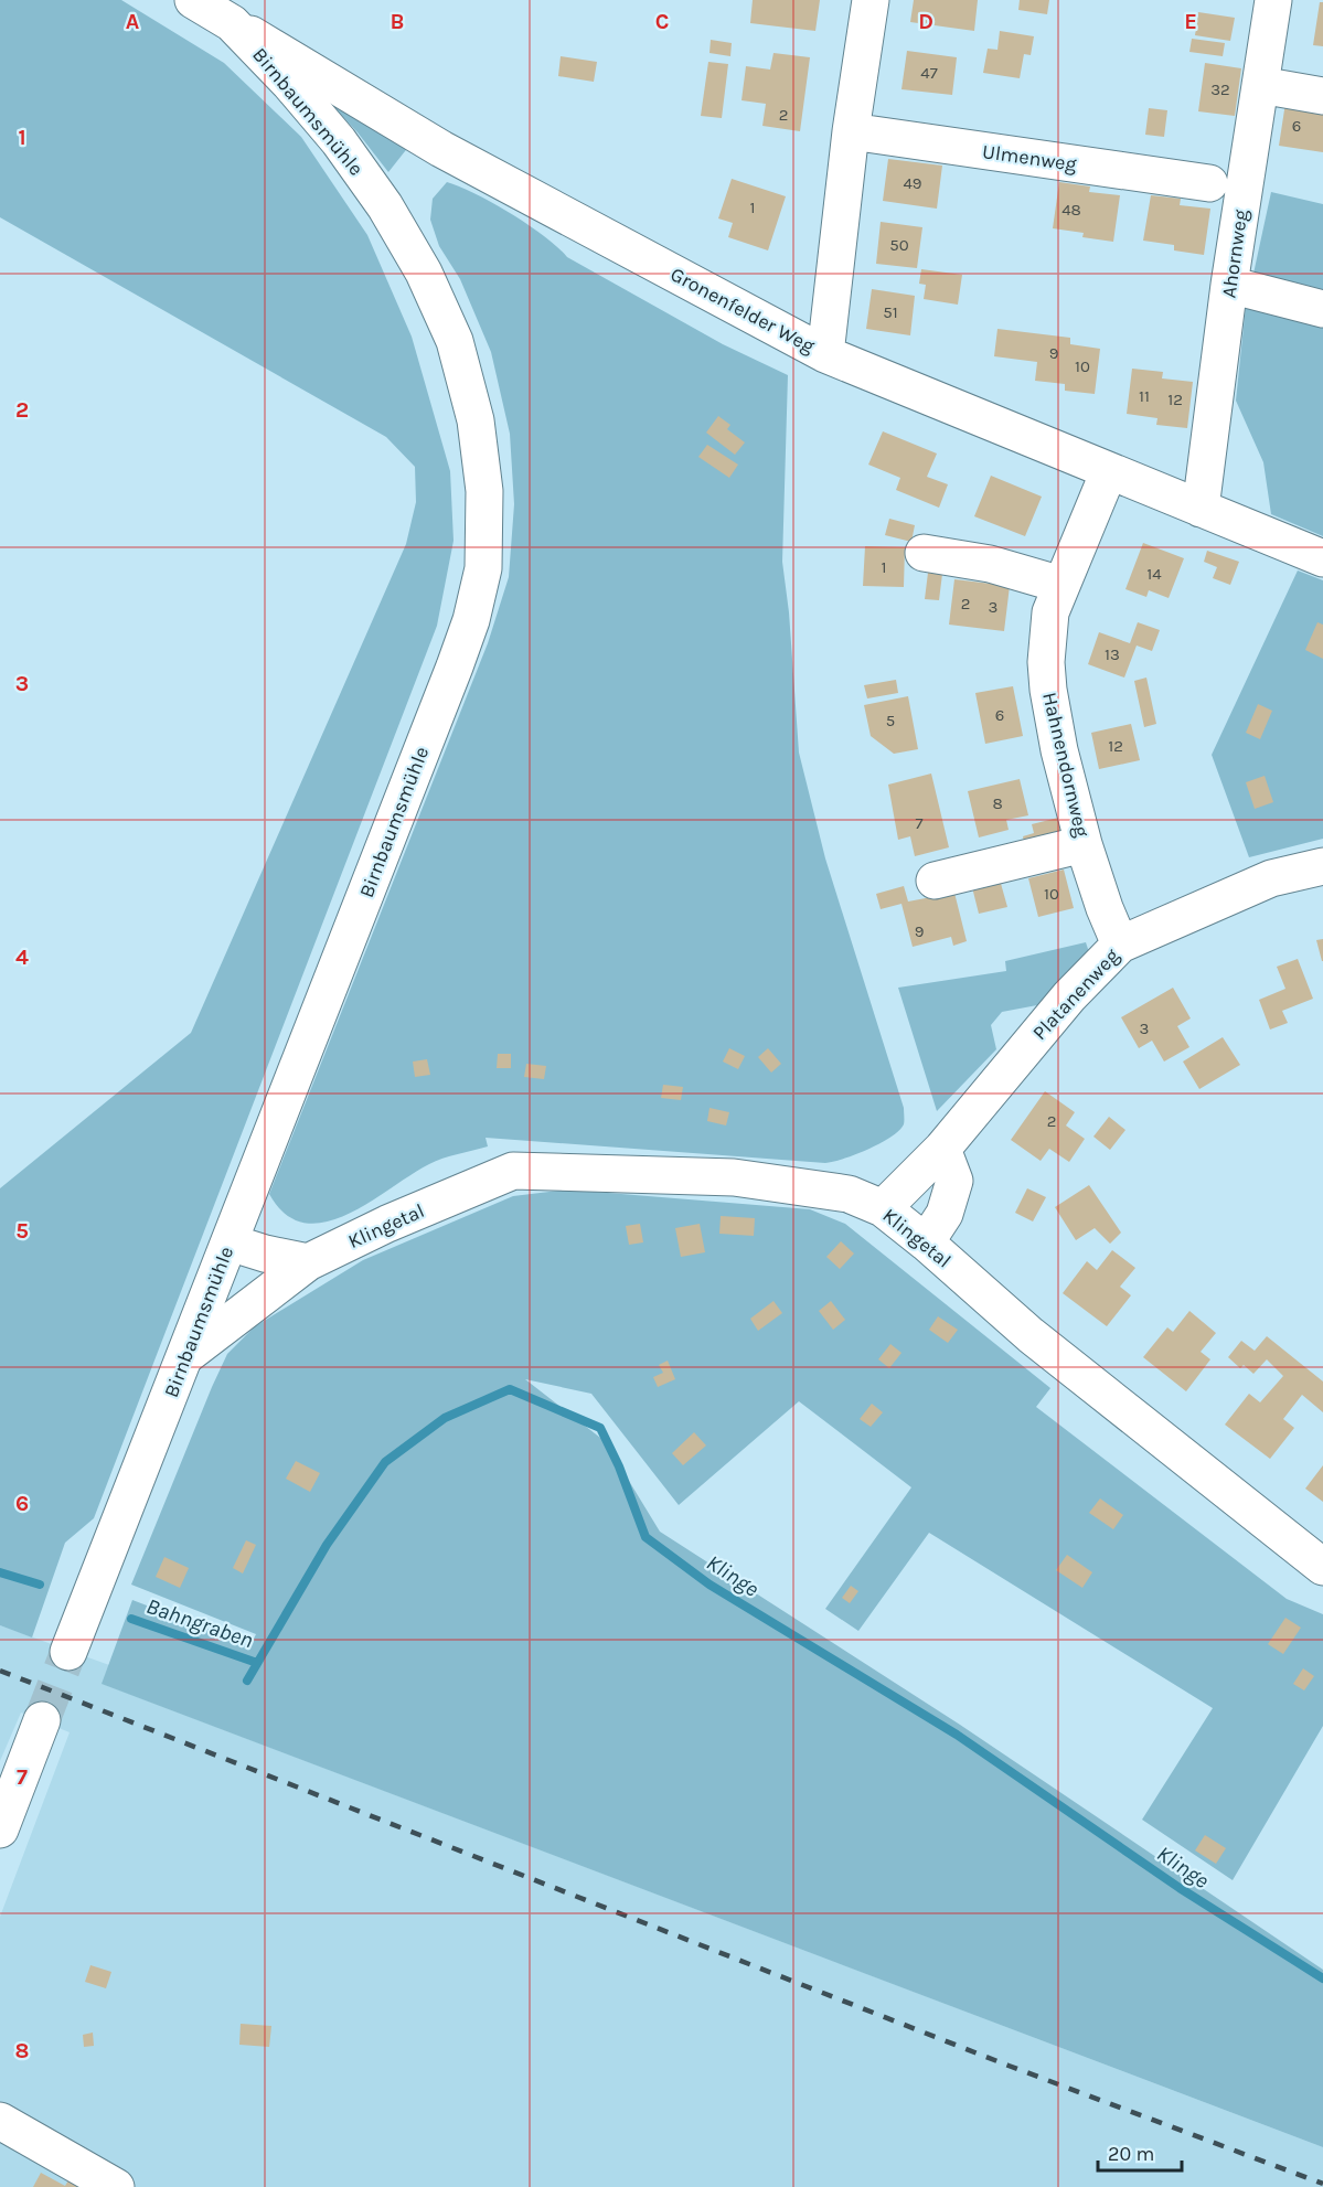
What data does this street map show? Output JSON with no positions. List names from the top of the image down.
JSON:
{
  "streets": {
    "street": [
      "Birnbaumsmühle",
      "Ulmenweg",
      "Ahornweg",
      "Gronenfelder Weg",
      "Hahnendornweg",
      "Platanenweg",
      "Klingetal"
    ]
  },
  "crossings": [
    ["Birnbaumsmühle", "Gronenfelder Weg"],
    ["Birnbaumsmühle", "Klingetal"],
    ["Ahornweg", "Gronenfelder Weg"],
    ["Gronenfelder Weg", "Hahnendornweg"],
    ["Hahnendornweg", "Platanenweg"],
    ["Platanenweg", "Klingetal"]
  ],
  "water": ["Klinge", "Bahngraben"],
  "house_numbers": [
    "47",
    "32",
    "2",
    "6",
    "49",
    "1",
    "48",
    "50",
    "51",
    "9",
    "10",
    "11",
    "12",
    "1",
    "14",
    "2",
    "3",
    "13",
    "6",
    "5",
    "12",
    "8",
    "7",
    "10",
    "9",
    "3",
    "2"
  ],
  "scale_bar": "20 m",
  "grid": {
    "columns": [
      "A",
      "B",
      "C",
      "D",
      "E"
    ],
    "rows": [
      "1",
      "2",
      "3",
      "4",
      "5",
      "6",
      "7",
      "8"
    ]
  }
}
